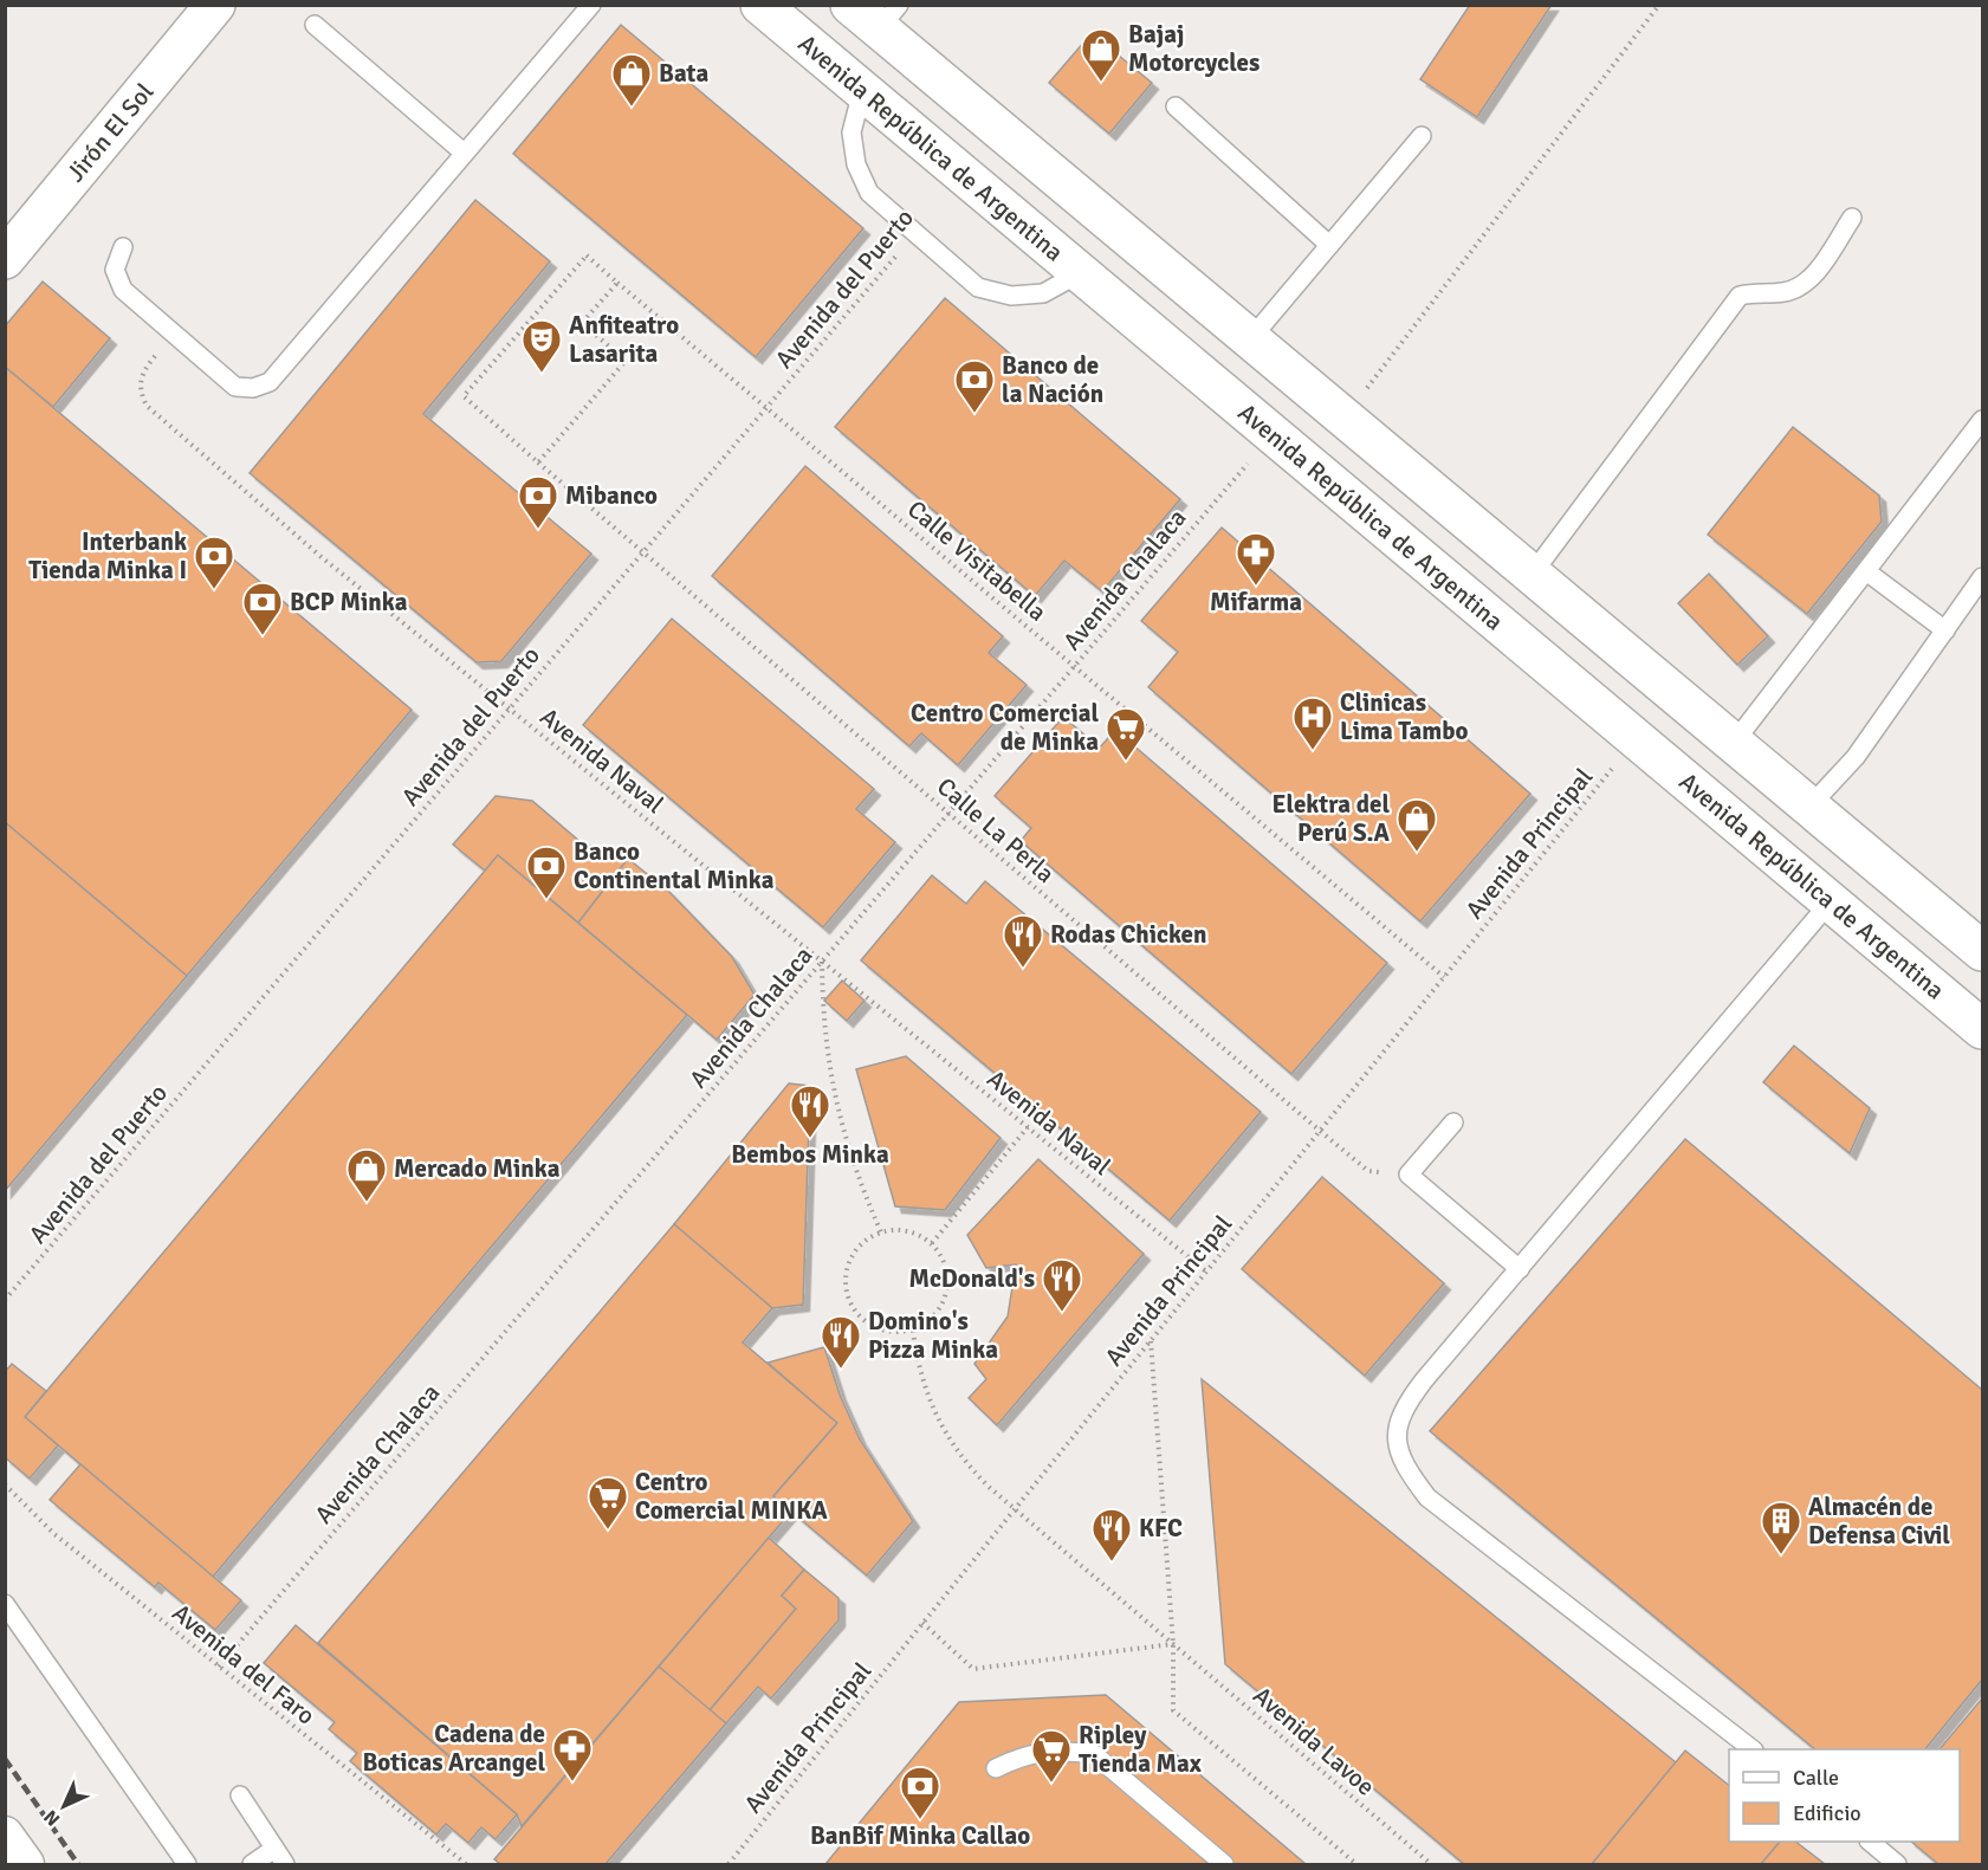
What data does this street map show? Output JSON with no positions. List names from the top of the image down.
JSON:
{
  "streets": {
    "main road": ["Jirón El Sol", "Avenida República de Argentina"],
    "path": [
      "Avenida del Puerto",
      "Calle Visitabella",
      "Avenida Chalaca",
      "Avenida Naval",
      "Calle La Perla",
      "Avenida Principal",
      "Avenida del Faro",
      "Avenida Lavoe"
    ]
  },
  "crossings": [
    ["Avenida República de Argentina", "Avenida Chalaca"],
    ["Avenida República de Argentina", "Avenida Principal"],
    ["Avenida del Puerto", "Calle Visitabella"],
    ["Avenida del Puerto", "Avenida Naval"],
    ["Avenida del Puerto", "Calle La Perla"],
    ["Calle Visitabella", "Avenida Chalaca"],
    ["Calle Visitabella", "Calle La Perla"],
    ["Calle Visitabella", "Avenida Principal"],
    ["Avenida Chalaca", "Avenida Naval"],
    ["Avenida Chalaca", "Calle La Perla"],
    ["Avenida Chalaca", "Avenida del Faro"],
    ["Avenida Naval", "Avenida Principal"],
    ["Calle La Perla", "Avenida Principal"],
    ["Avenida Principal", "Avenida Lavoe"]
  ],
  "places": {
    "shop": [
      "Bajaj Motorcycles",
      "Bata",
      "Elektra del Perú S.A",
      "Mercado Minka"
    ],
    "theatre": ["Anfiteatro Lasarita"],
    "bank": [
      "Banco de la Nación",
      "Mibanco",
      "Interbank Tienda Minka I",
      "BCP Minka",
      "Banco Continental Minka",
      "BanBif Minka Callao"
    ],
    "pharmacy": ["Mifarma", "Cadena de Boticas Arcangel"],
    "hospital": ["Clinicas Lima Tambo"],
    "supermarket": ["Centro Comercial de Minka", "Centro Comercial MINKA", "Ripley Tienda Max"],
    "restaurant": [
      "Rodas Chicken",
      "Bembos Minka",
      "McDonald's",
      "Domino's Pizza Minka",
      "KFC"
    ],
    "building": ["Almacén de Defensa Civil"]
  },
  "legend": ["Calle", "Edificio"],
  "north": "bottom left"
}
